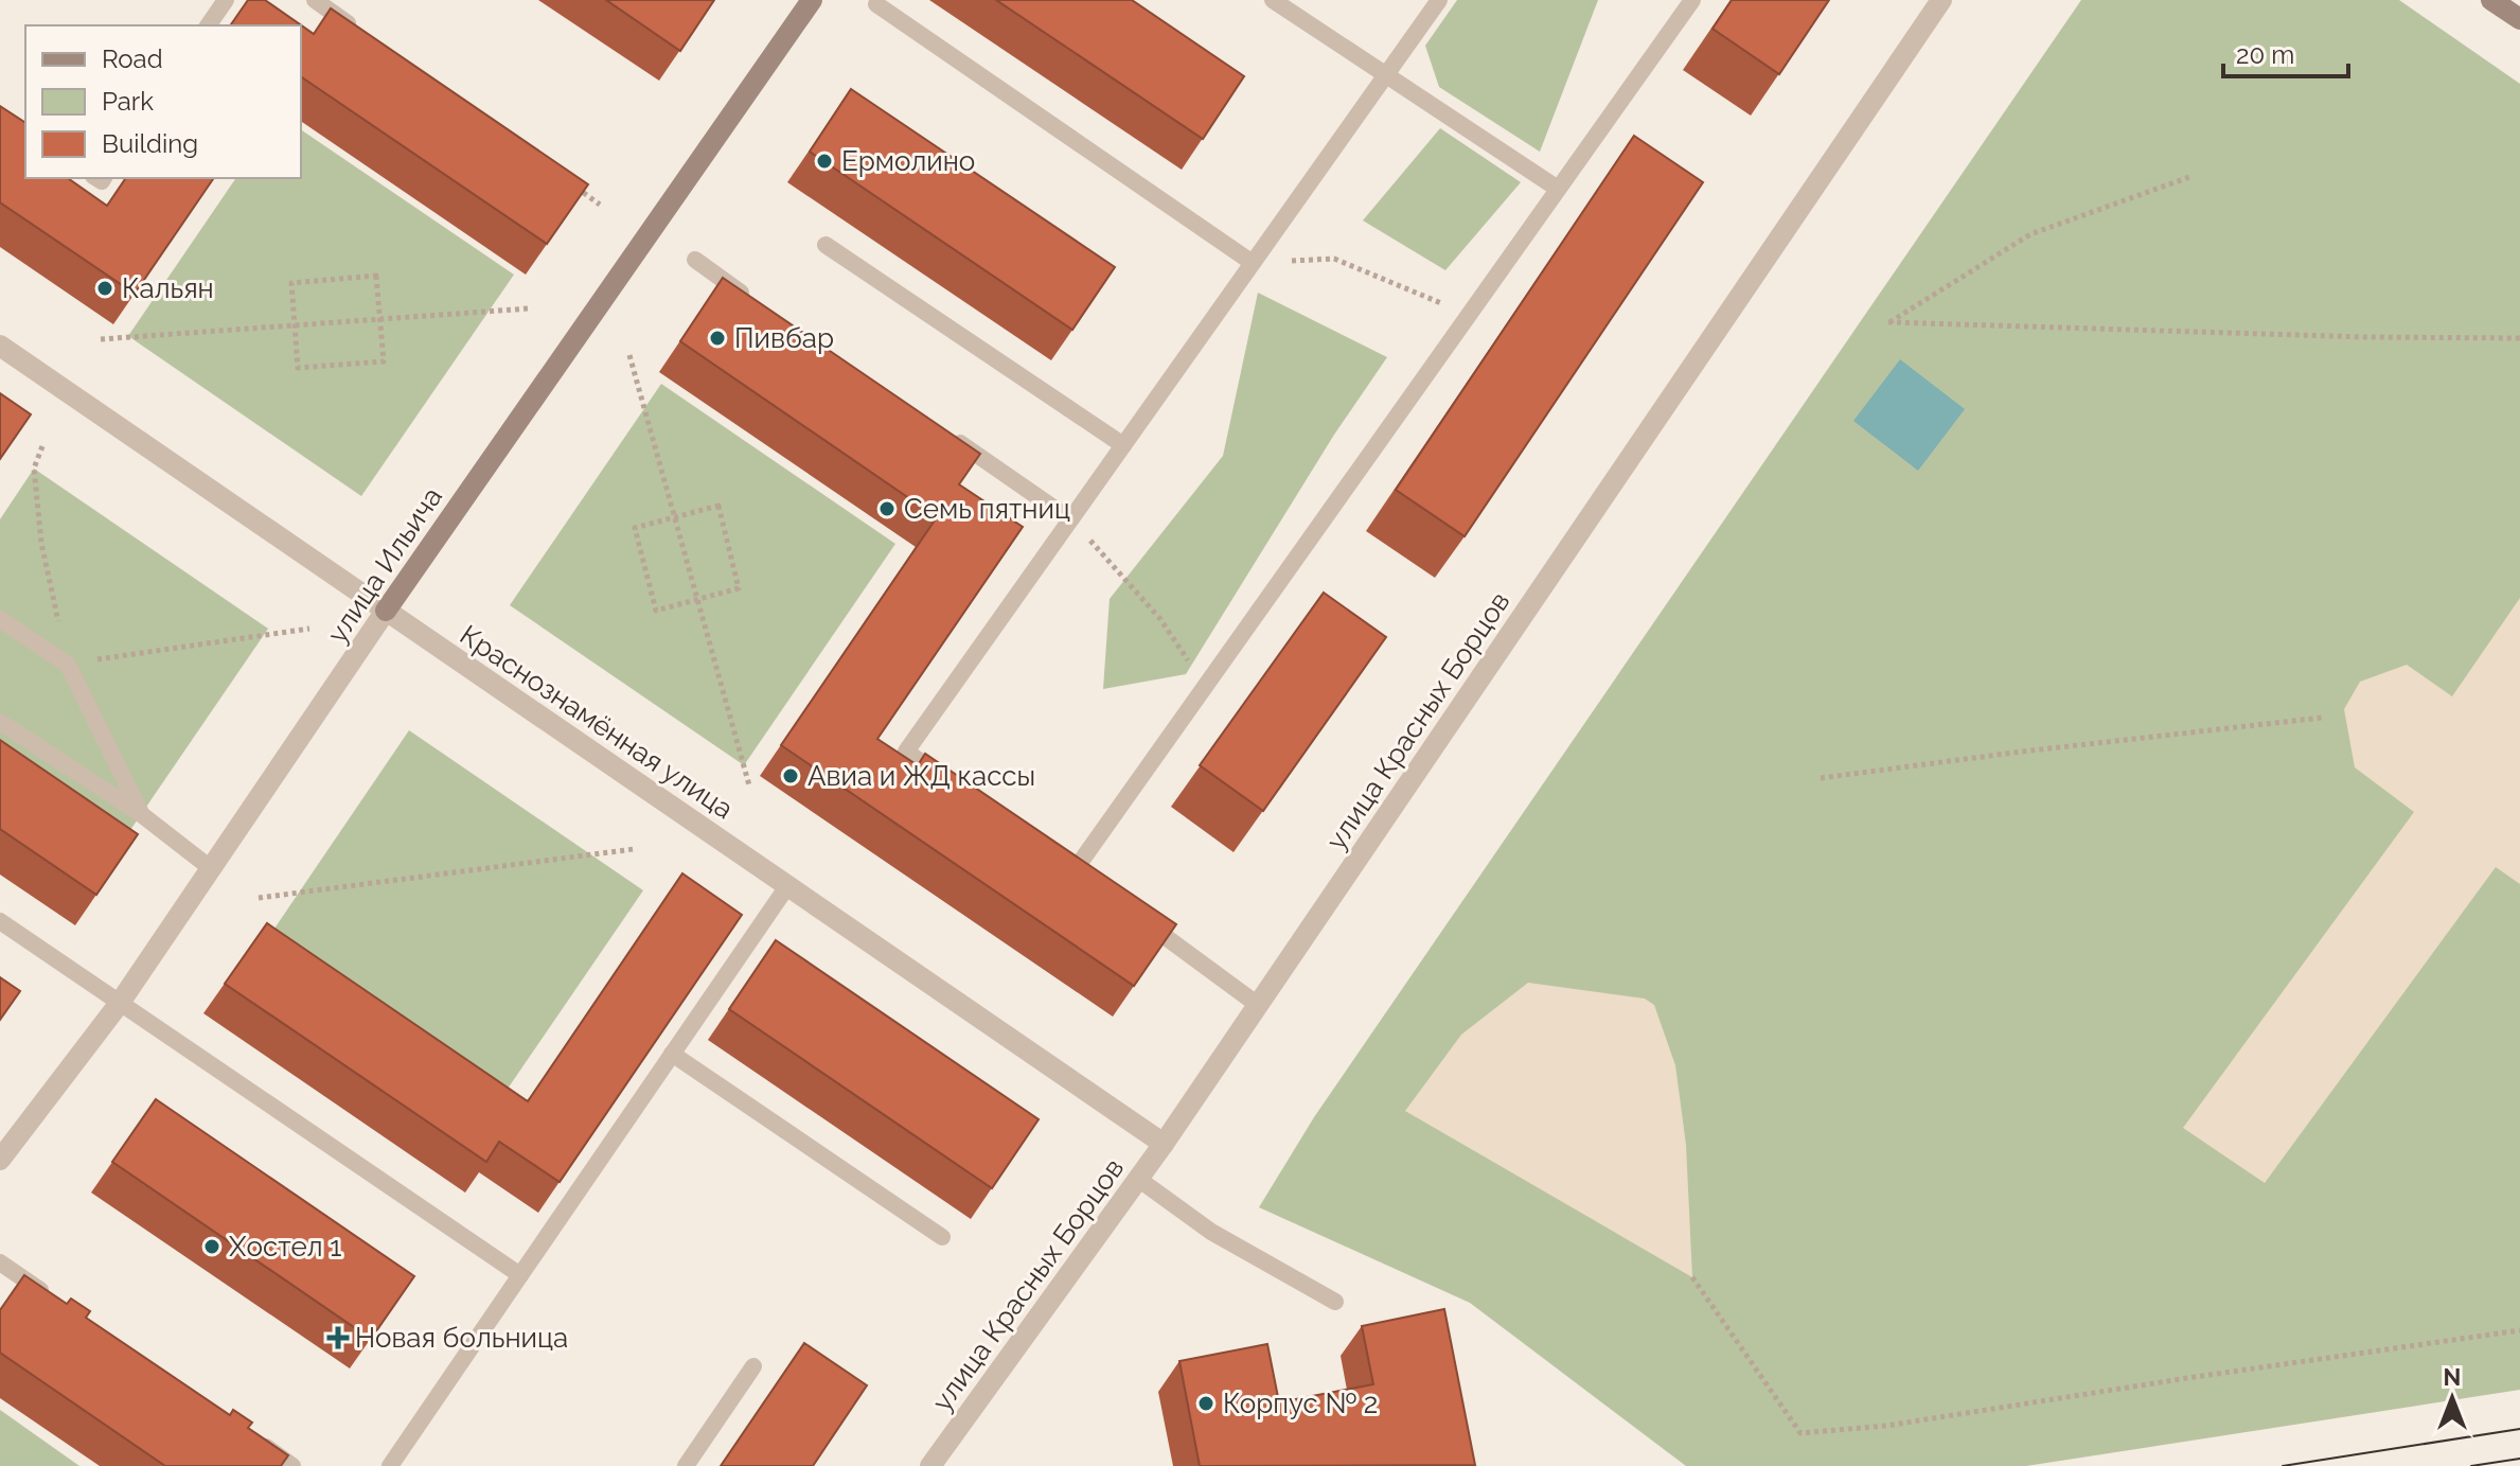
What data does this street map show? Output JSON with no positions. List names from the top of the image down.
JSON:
{
  "streets": {
    "street": ["улица Ильича", "улица Красных Борцов", "Краснознамённая улица"]
  },
  "crossings": [
    ["улица Ильича", "Краснознамённая улица"],
    ["улица Красных Борцов", "Краснознамённая улица"]
  ],
  "places": {
    "other": [
      "Ермолино",
      "Кальян",
      "Пивбар",
      "Семь пятниц",
      "Авиа и ЖД кассы",
      "Хостел 1",
      "Корпус № 2"
    ],
    "health": ["Новая больница"]
  },
  "legend": ["Road", "Park", "Building"],
  "scale_bar": "20 m",
  "north": "top"
}
